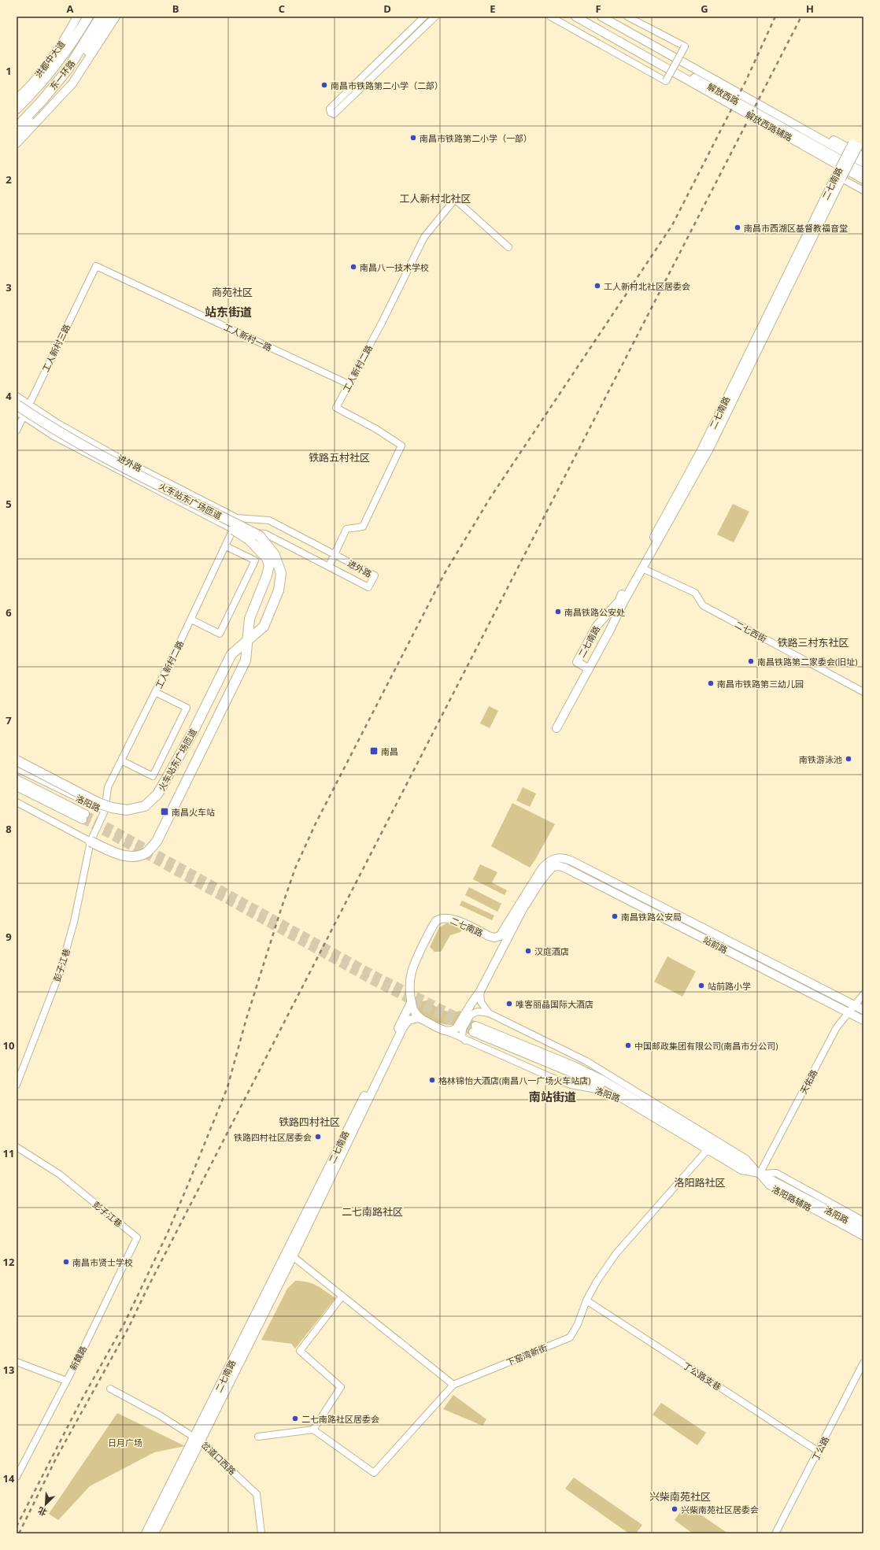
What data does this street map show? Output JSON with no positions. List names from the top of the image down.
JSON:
{
  "streets": {
    "highway": ["东一环路", "火车站东广场匝道"],
    "main road": [
      "洪都中大道",
      "解放西路",
      "解放西路辅路",
      "二七南路",
      "洛阳路",
      "站前路"
    ],
    "street": [
      "工人新村一路",
      "工人新村三路",
      "工人新村二路",
      "进外路",
      "二七西街",
      "彭子江巷",
      "天佑路",
      "洛阳路辅路",
      "下窑湾新街",
      "新魏路",
      "丁公路支巷",
      "丁公路",
      "岔道口西路"
    ]
  },
  "crossings": [
    ["二七南路", "二七西街"],
    ["二七南路", "站前路"],
    ["二七南路", "岔道口西路"],
    ["工人新村一路", "工人新村三路"],
    ["工人新村一路", "工人新村二路"],
    ["工人新村三路", "进外路"],
    ["工人新村二路", "进外路"],
    ["工人新村二路", "火车站东广场匝道"],
    ["工人新村二路", "洛阳路"],
    ["进外路", "火车站东广场匝道"],
    ["火车站东广场匝道", "洛阳路"],
    ["火车站东广场匝道", "彭子江巷"],
    ["洛阳路", "彭子江巷"],
    ["洛阳路", "天佑路"],
    ["洛阳路", "洛阳路辅路"],
    ["洛阳路", "下窑湾新街"],
    ["站前路", "天佑路"],
    ["彭子江巷", "新魏路"],
    ["天佑路", "洛阳路辅路"],
    ["下窑湾新街", "丁公路支巷"],
    ["丁公路支巷", "丁公路"]
  ],
  "districts": [
    "工人新村北社区",
    "商苑社区",
    "站东街道",
    "铁路五村社区",
    "铁路三村东社区",
    "南站街道",
    "铁路四村社区",
    "洛阳路社区",
    "二七南路社区",
    "兴柴南苑社区"
  ],
  "parks": ["日月广场"],
  "places": {
    "other": [
      "南昌市铁路第二小学（二部）",
      "南昌市铁路第二小学（一部）",
      "南昌市西湖区基督教福音堂",
      "南昌八一技术学校",
      "工人新村北社区居委会",
      "南昌铁路公安处",
      "南昌铁路第二家委会(旧址)",
      "南昌市铁路第三幼儿园",
      "南铁游泳池",
      "南昌铁路公安局",
      "汉庭酒店",
      "站前路小学",
      "唯客丽晶国际大酒店",
      "中国邮政集团有限公司(南昌市分公司)",
      "格林锦怡大酒店(南昌八一广场火车站店)",
      "铁路四村社区居委会",
      "南昌市贤士学校",
      "二七南路社区居委会",
      "兴柴南苑社区居委会"
    ],
    "transit": ["南昌", "南昌火车站"]
  },
  "north": "bottom left",
  "grid": {
    "columns": [
      "A",
      "B",
      "C",
      "D",
      "E",
      "F",
      "G",
      "H"
    ],
    "rows": [
      "1",
      "2",
      "3",
      "4",
      "5",
      "6",
      "7",
      "8",
      "9",
      "10",
      "11",
      "12",
      "13",
      "14"
    ]
  }
}
